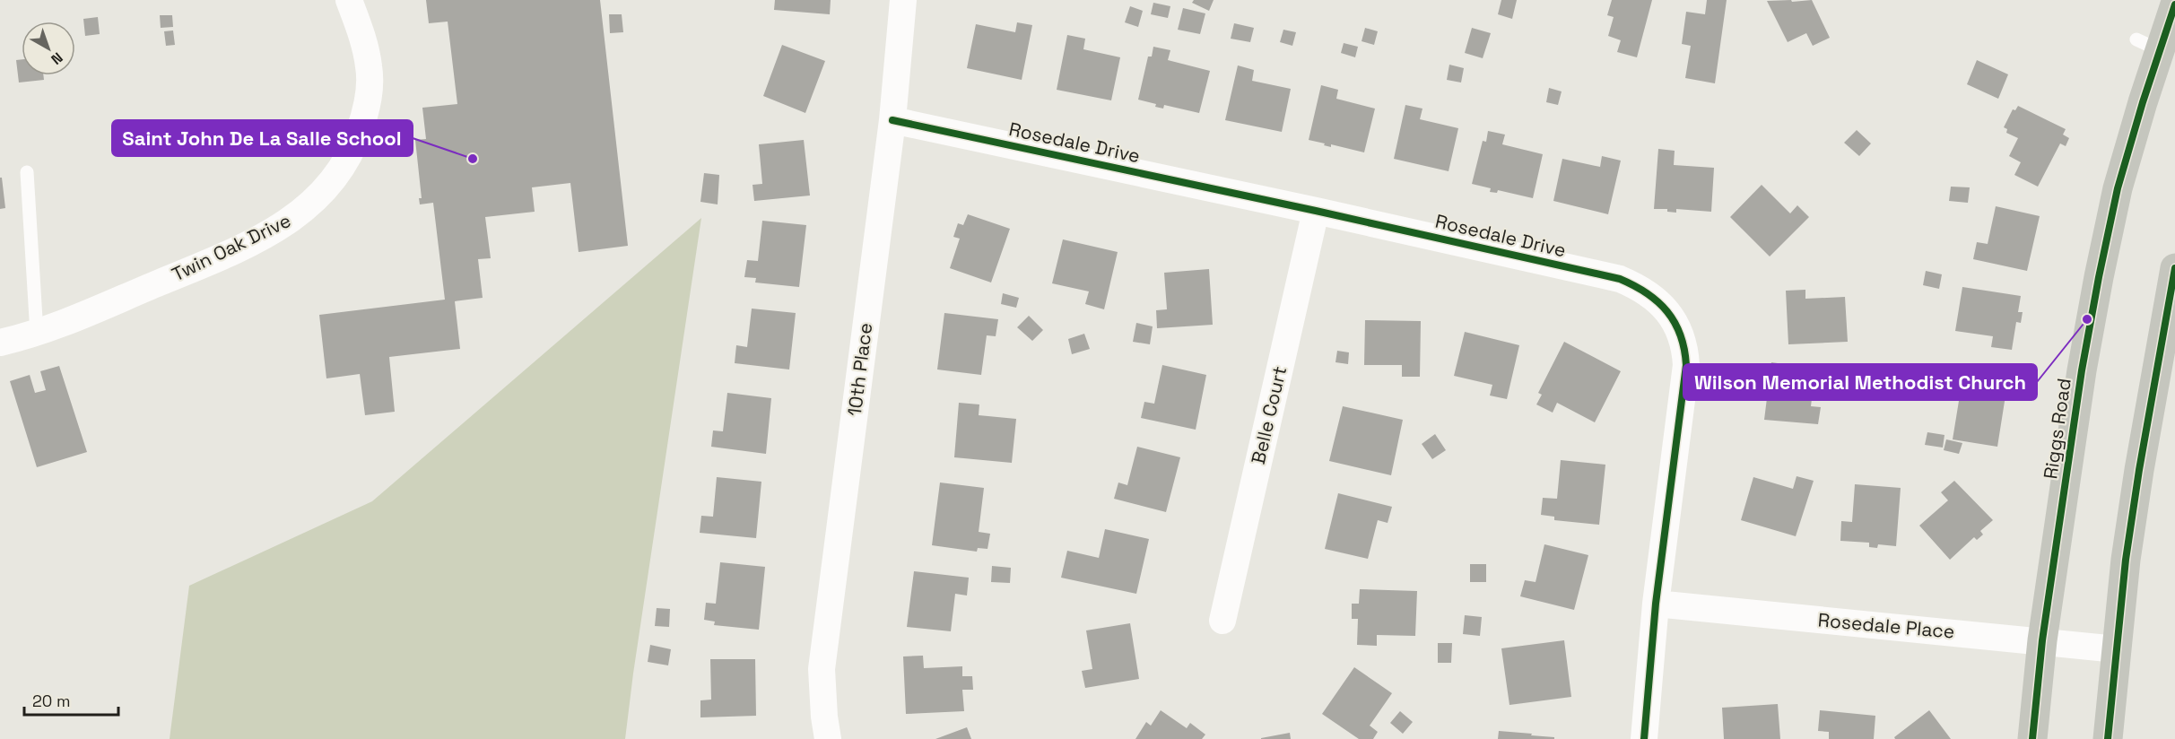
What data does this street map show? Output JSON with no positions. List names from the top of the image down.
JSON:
{
  "streets": {
    "main road": ["Riggs Road"],
    "street": [
      "Rosedale Drive",
      "Twin Oak Drive",
      "10th Place",
      "Belle Court",
      "Rosedale Place"
    ]
  },
  "crossings": [
    ["Rosedale Drive", "10th Place"],
    ["Rosedale Drive", "Belle Court"],
    ["Rosedale Drive", "Rosedale Place"],
    ["Riggs Road", "Rosedale Place"]
  ],
  "places": ["Saint John De La Salle School", "Wilson Memorial Methodist Church"],
  "scale_bar": "20 m",
  "north": "bottom right"
}
